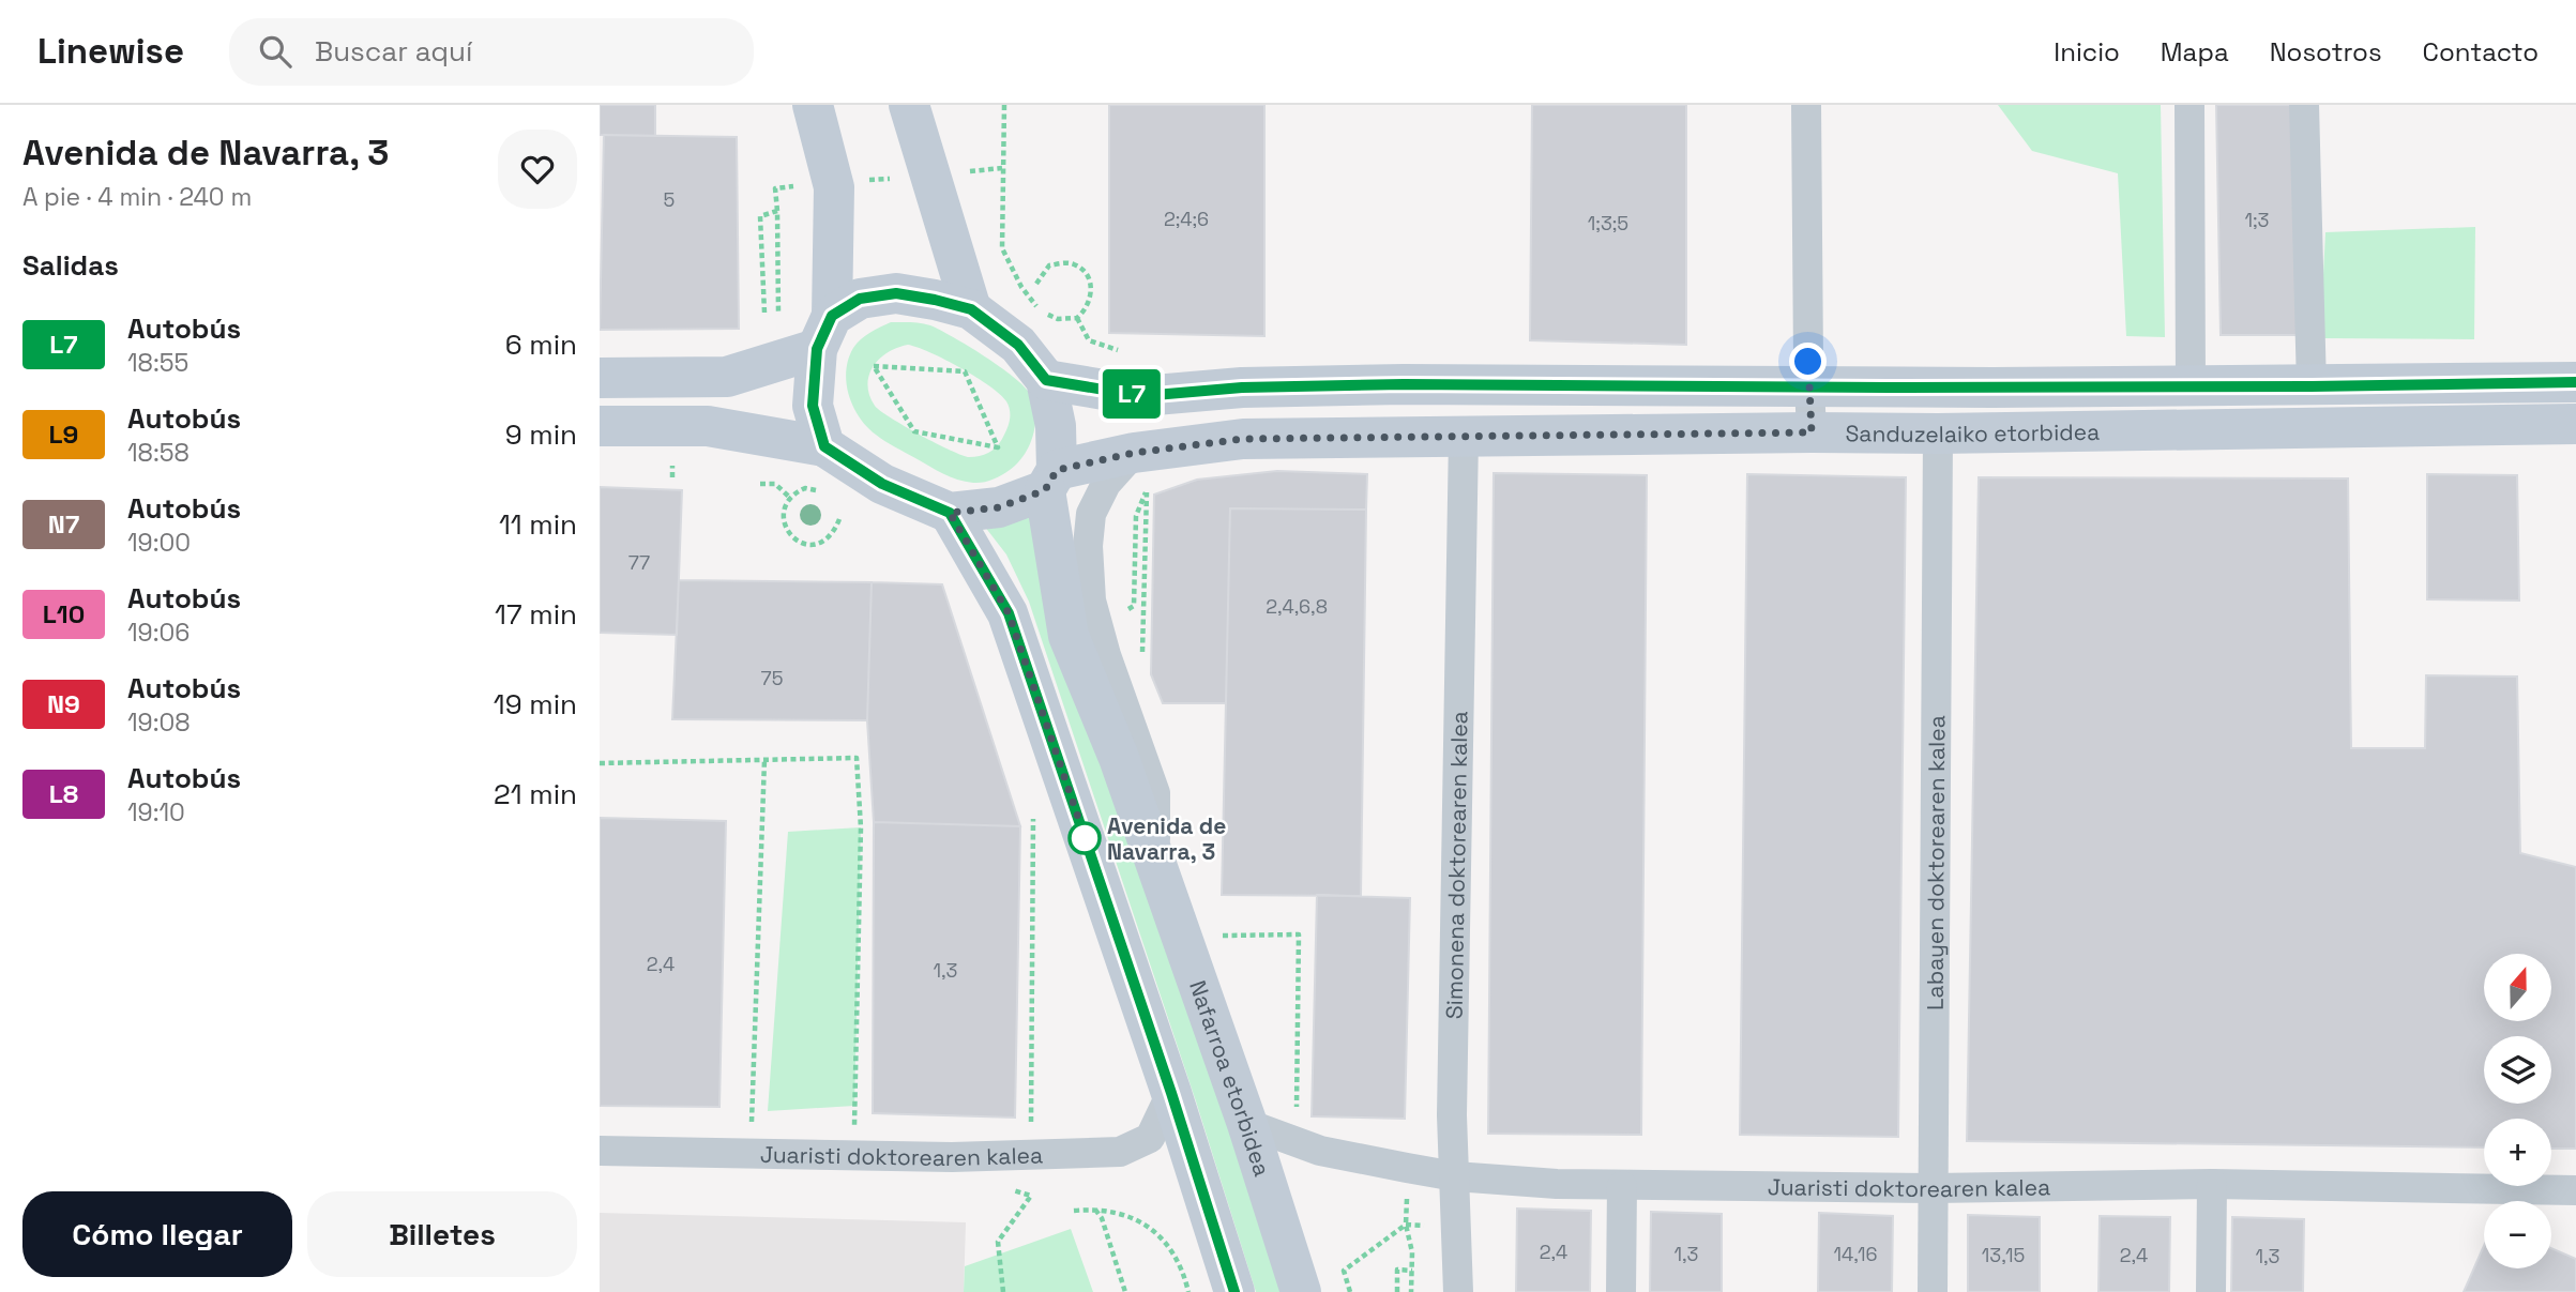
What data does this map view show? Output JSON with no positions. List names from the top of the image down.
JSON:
{
  "streets": {
    "main road": ["Sanduzelaiko etorbidea", "Nafarroa etorbidea"],
    "street": ["Labayen doktorearen kalea", "Simonena doktorearen kalea", "Juaristi doktorearen kalea"]
  },
  "crossings": [
    ["Sanduzelaiko etorbidea", "Labayen doktorearen kalea"],
    ["Sanduzelaiko etorbidea", "Simonena doktorearen kalea"],
    ["Sanduzelaiko etorbidea", "Nafarroa etorbidea"],
    ["Labayen doktorearen kalea", "Juaristi doktorearen kalea"],
    ["Simonena doktorearen kalea", "Juaristi doktorearen kalea"],
    ["Nafarroa etorbidea", "Juaristi doktorearen kalea"]
  ],
  "places": ["Avenida de Navarra, 3"],
  "lines": ["bus line L7"],
  "house_numbers": [
    "5",
    "2;4;6",
    "1;3",
    "1;3;5",
    "77",
    "2,4,6,8",
    "75",
    "2,4",
    "1,3",
    "2,4",
    "1,3",
    "14,16",
    "13,15",
    "2,4",
    "1,3"
  ],
  "north": "top",
  "page": {
    "header": "Linewise",
    "search": "Buscar aquí",
    "nav": [
      "Inicio",
      "Mapa",
      "Nosotros",
      "Contacto"
    ],
    "heading": [
      ["Avenida de Navarra, 3", "A pie · 4 min · 240 m"],
      "Salidas"
    ],
    "on_map": "L7",
    "list": [
      {
        "mark": "L7",
        "name": "Autobús",
        "note": "18:55",
        "value": "6 min"
      },
      {
        "mark": "L9",
        "name": "Autobús",
        "note": "18:58",
        "value": "9 min"
      },
      {
        "mark": "N7",
        "name": "Autobús",
        "note": "19:00",
        "value": "11 min"
      },
      {
        "mark": "L10",
        "name": "Autobús",
        "note": "19:06",
        "value": "17 min"
      },
      {
        "mark": "N9",
        "name": "Autobús",
        "note": "19:08",
        "value": "19 min"
      },
      {
        "mark": "L8",
        "name": "Autobús",
        "note": "19:10",
        "value": "21 min"
      }
    ],
    "map_buttons": ["+", "−"],
    "buttons": ["Cómo llegar", "Billetes"]
  }
}
